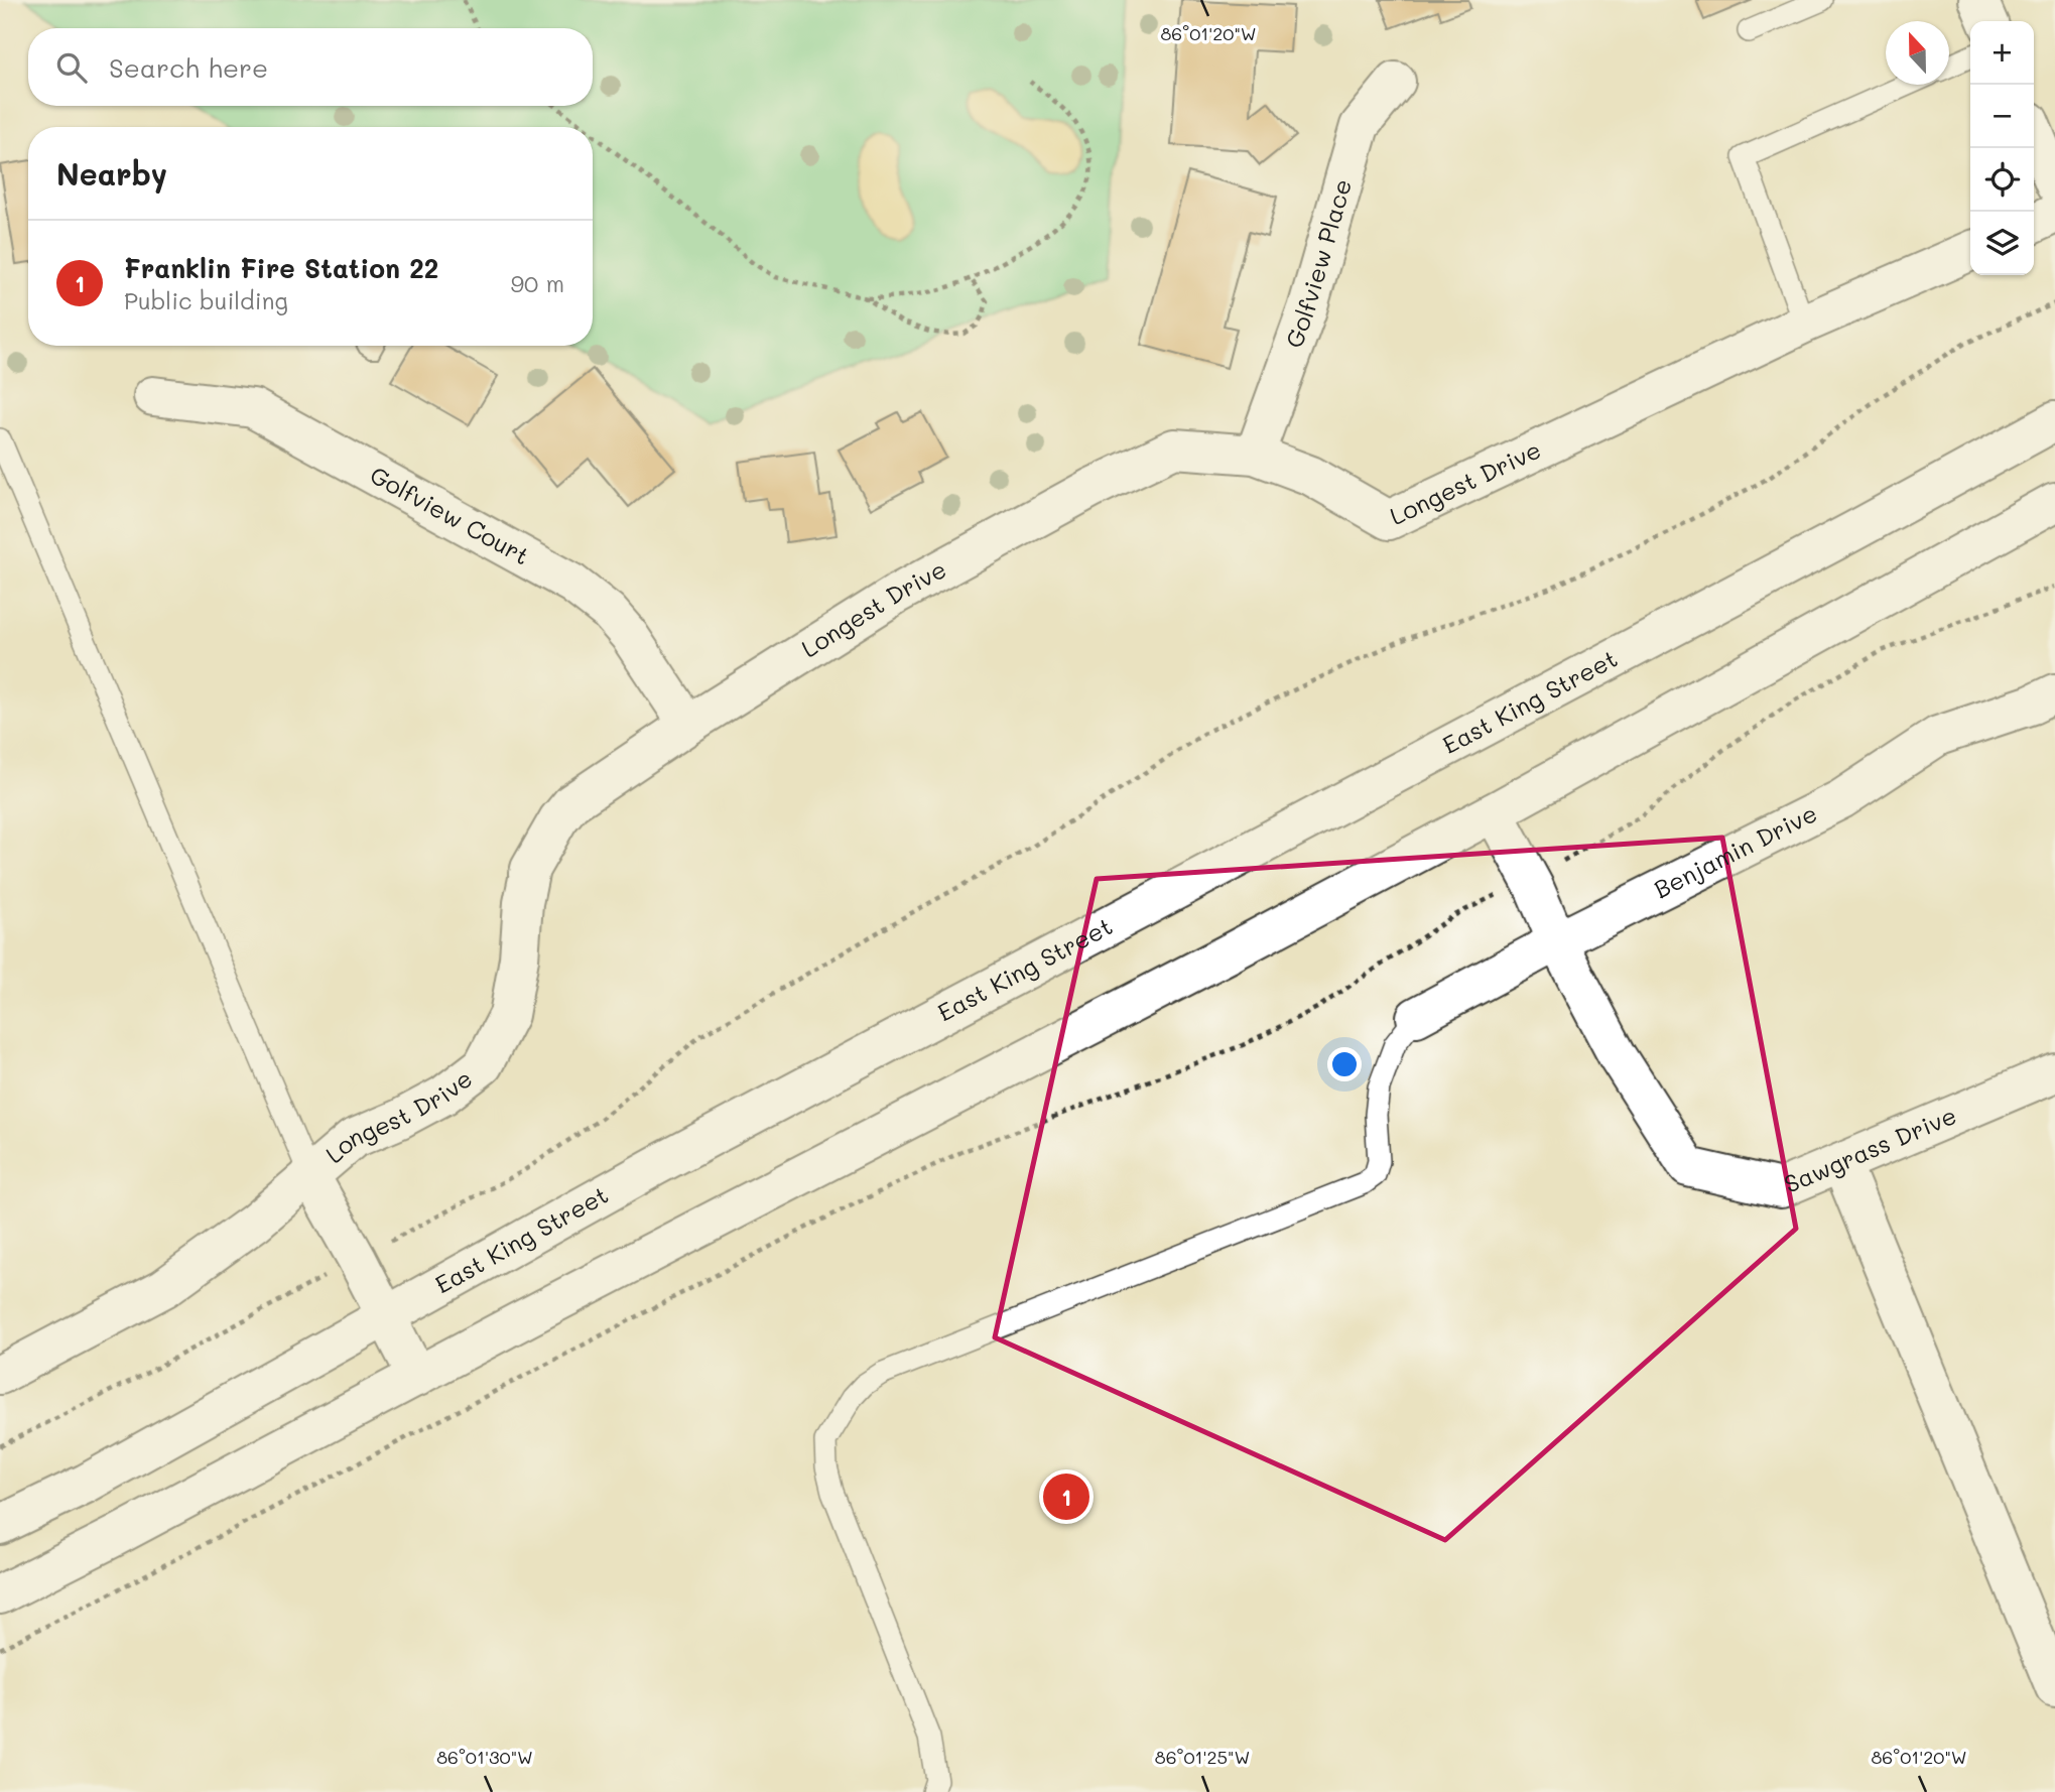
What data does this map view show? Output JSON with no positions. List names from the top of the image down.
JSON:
{
  "streets": {
    "street": [
      "Golfview Place",
      "Longest Drive",
      "Golfview Court",
      "East King Street",
      "Benjamin Drive",
      "Sawgrass Drive"
    ]
  },
  "crossings": [
    ["Golfview Place", "Longest Drive"],
    ["Longest Drive", "Golfview Court"],
    ["Benjamin Drive", "Sawgrass Drive"]
  ],
  "north": "top",
  "page": {
    "map_buttons": ["+", "−"],
    "search": "Search here",
    "heading": "Nearby",
    "list": [
      {
        "mark": "1",
        "name": "Franklin Fire Station 22",
        "note": "Public building",
        "value": "90 m"
      }
    ],
    "pins": "1"
  },
  "coordinates": ["86°01'20\"W", "86°01'30\"W", "86°01'25\"W"]
}
